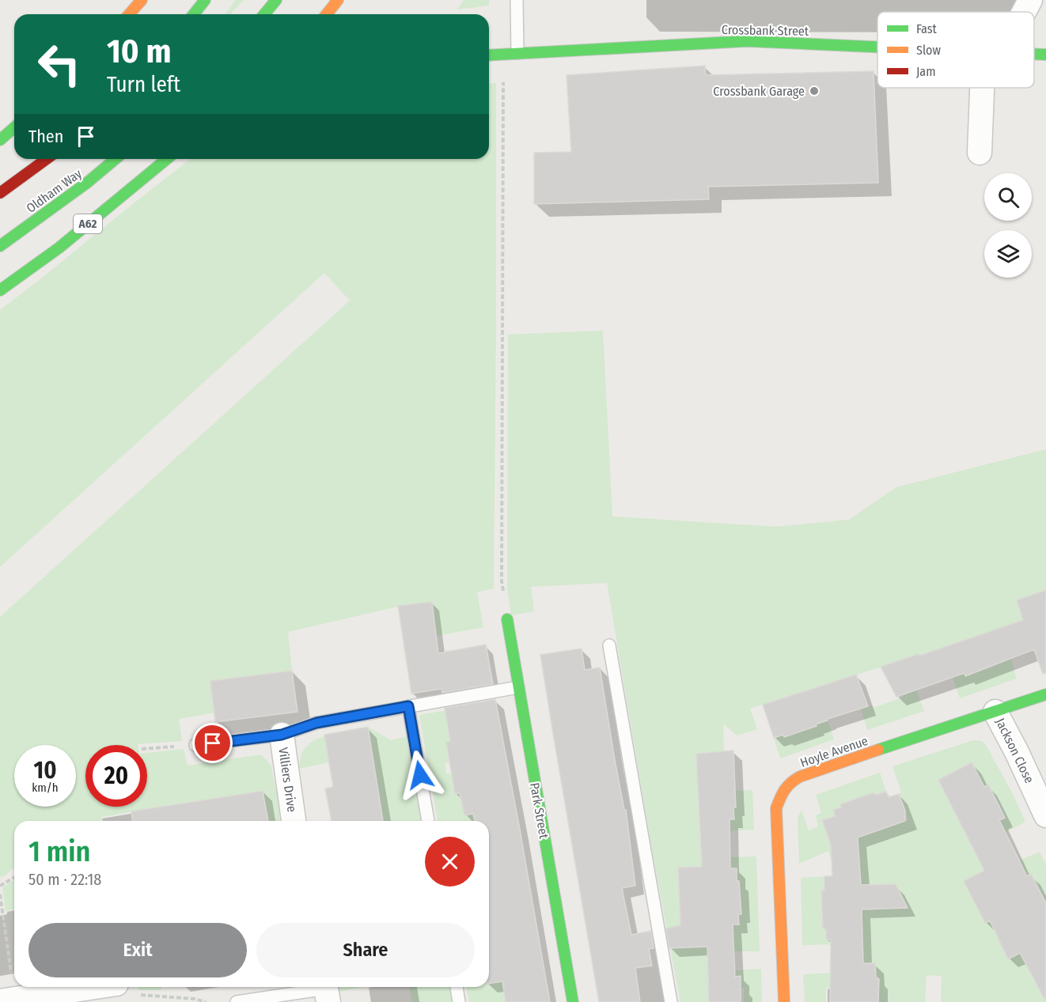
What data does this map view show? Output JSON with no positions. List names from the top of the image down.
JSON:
{
  "streets": {
    "main road": [
      "Crossbank Street",
      "Oldham Way",
      "A62",
      "Hoyle Avenue",
      "Park Street"
    ],
    "street": ["Jackson Close", "Villiers Drive"]
  },
  "crossings": [
    ["Jackson Close", "Hoyle Avenue"]
  ],
  "places": ["Crossbank Garage"],
  "legend": ["Fast", "Slow", "Jam"],
  "page": {
    "turn": ["10 m", "Turn left"],
    "then": "Then",
    "speed": "10 km/h",
    "limit": "20",
    "heading": ["1 min", "50 m · 22:18"],
    "buttons": ["Exit", "Share"]
  }
}
